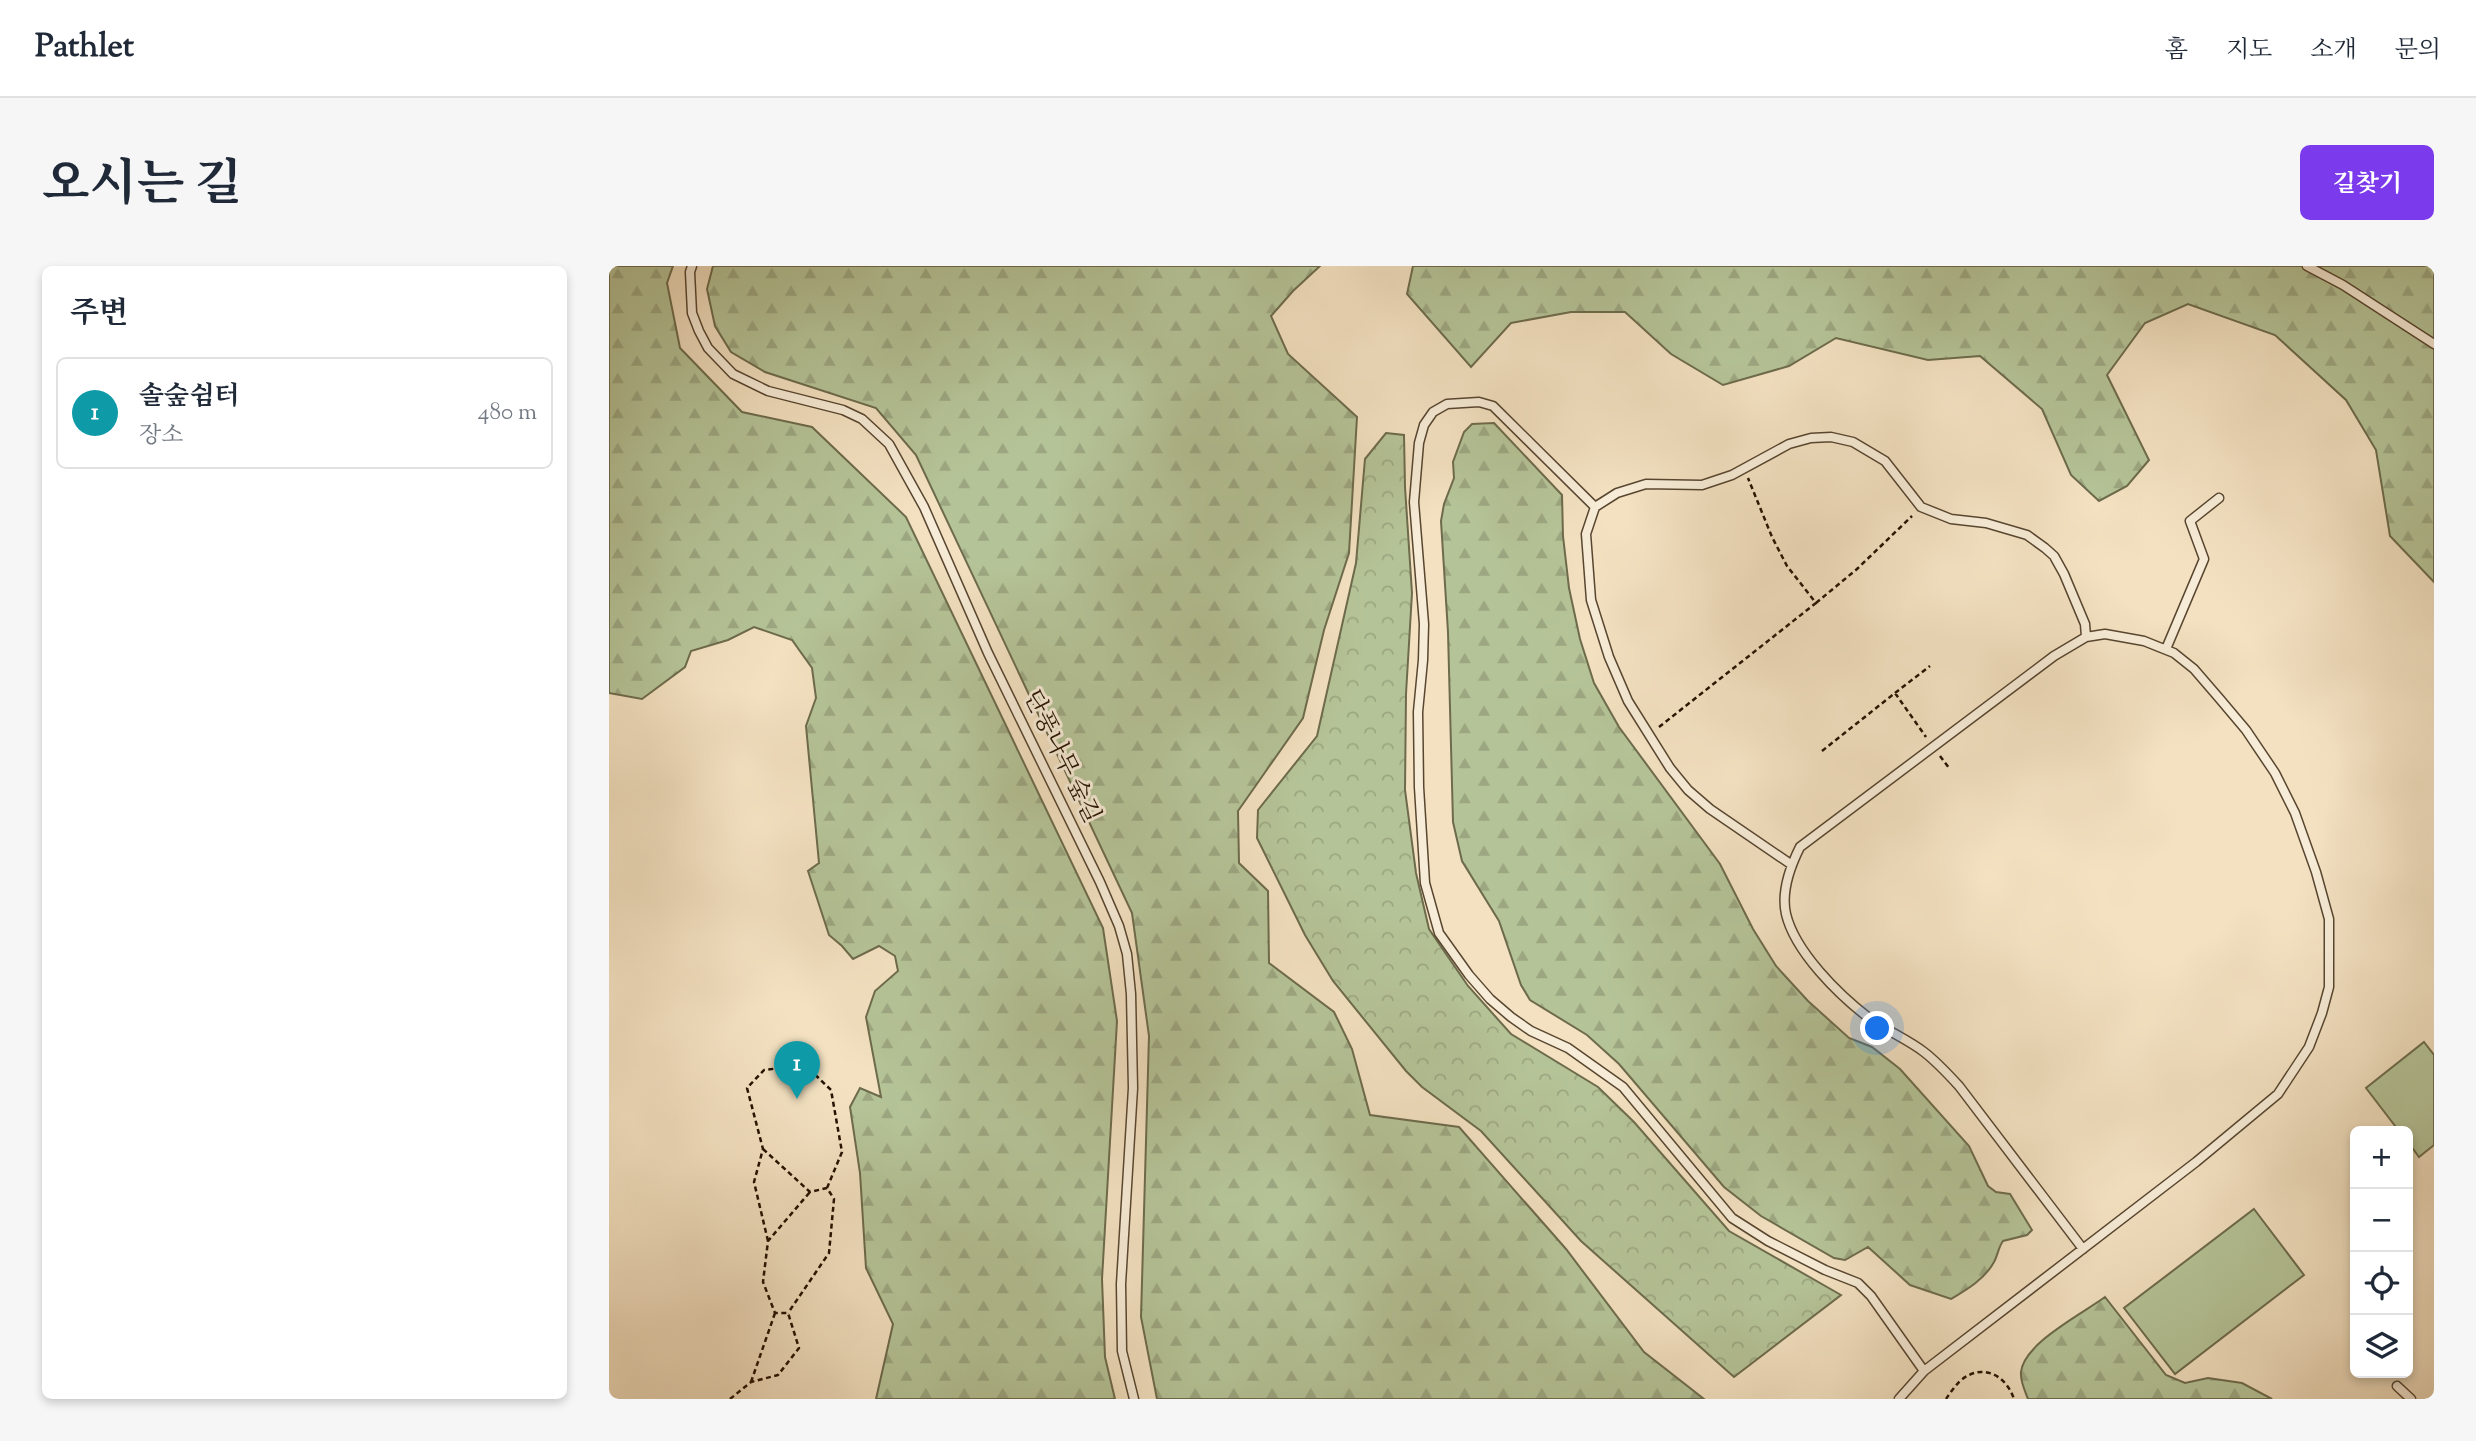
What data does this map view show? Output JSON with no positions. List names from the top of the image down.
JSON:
{
  "streets": {
    "lane": ["단풍나무 숲길"]
  },
  "page": {
    "header": "Pathlet",
    "nav": [
      "홈",
      "지도",
      "소개",
      "문의"
    ],
    "title": "오시는 길",
    "buttons": "길찾기",
    "heading": "주변",
    "list": [
      {
        "mark": "1",
        "name": "솔숲쉼터",
        "note": "장소",
        "value": "480 m"
      }
    ],
    "pins": "1",
    "map_buttons": ["+", "−"]
  }
}
